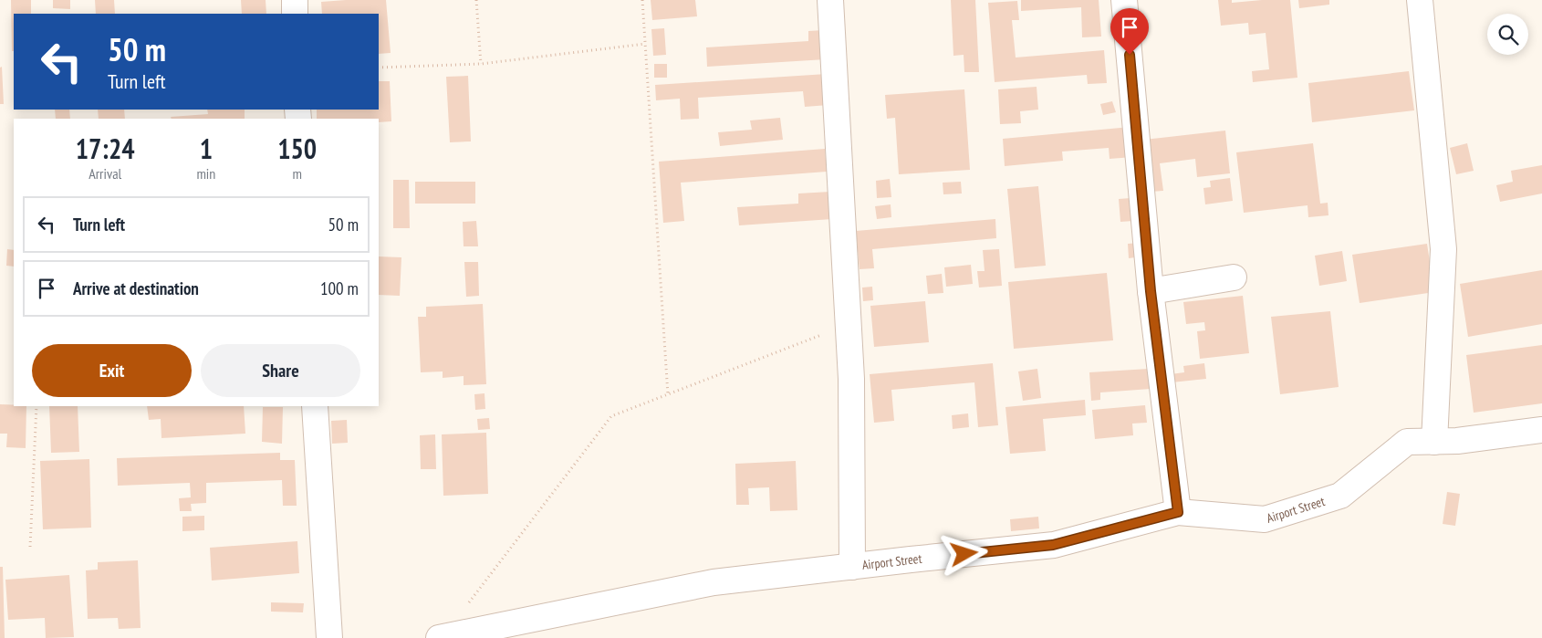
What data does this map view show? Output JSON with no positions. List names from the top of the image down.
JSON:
{
  "streets": {
    "street": ["Airport Street"]
  },
  "page": {
    "turn": ["50 m", "Turn left"],
    "eta": [
      "17:24",
      "Arrival",
      "1",
      "min",
      "150",
      "m"
    ],
    "list": [
      {
        "name": "Turn left",
        "value": "50 m"
      },
      {
        "name": "Arrive at destination",
        "value": "100 m"
      }
    ],
    "buttons": ["Exit", "Share"]
  }
}
